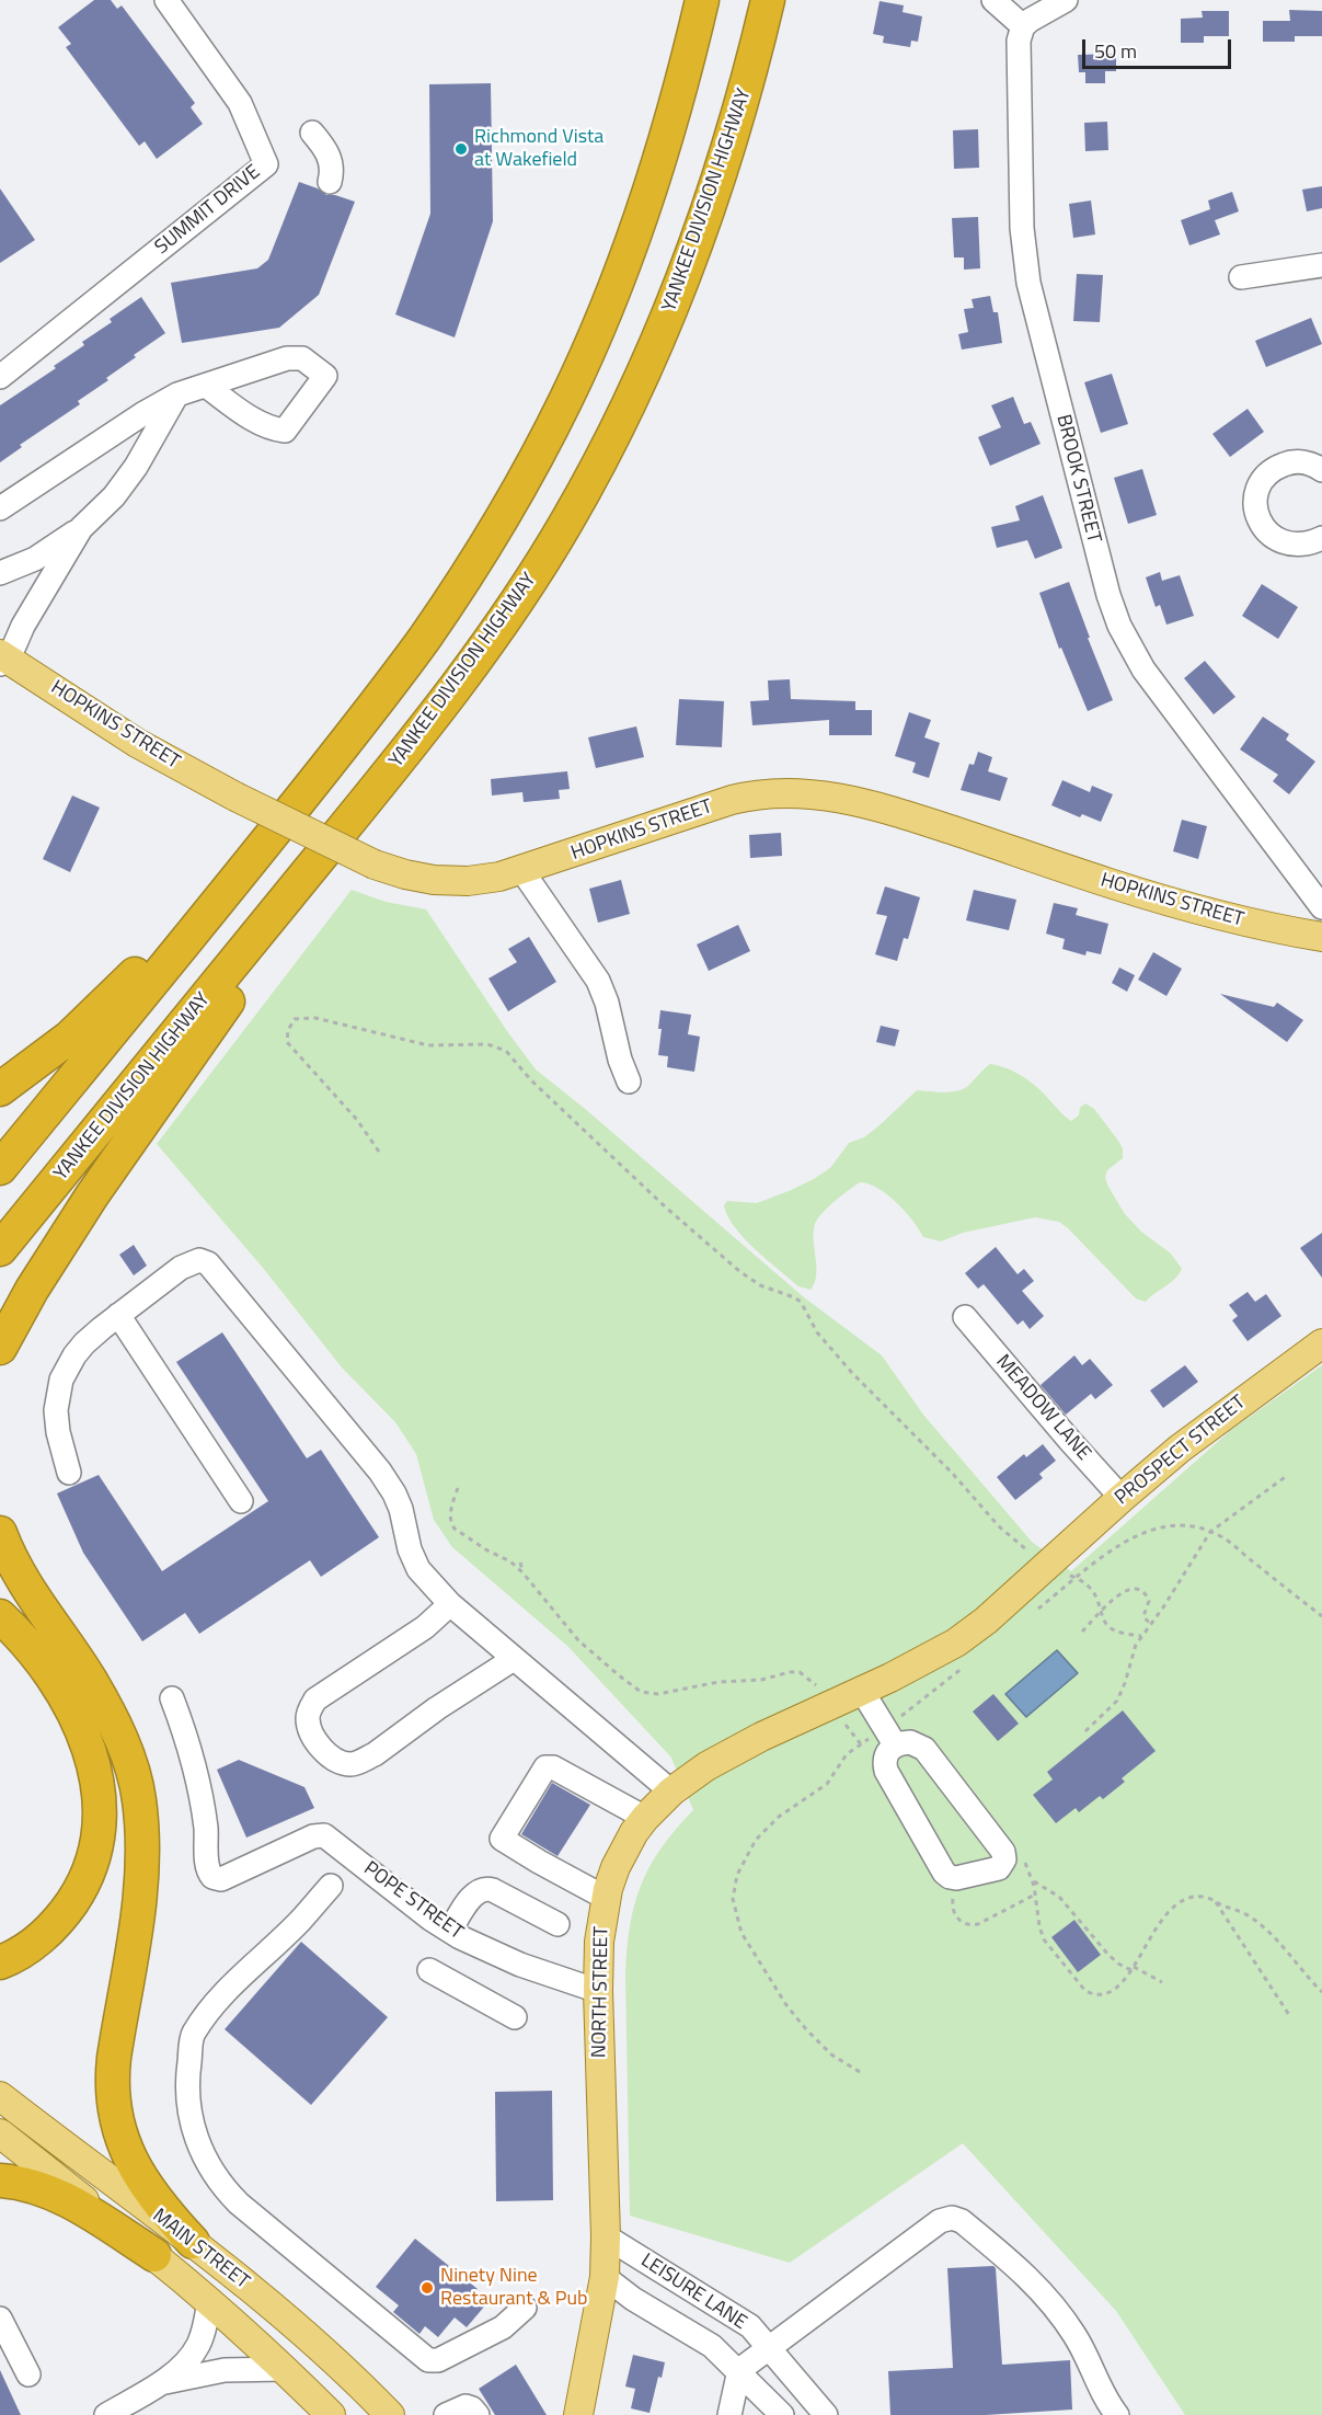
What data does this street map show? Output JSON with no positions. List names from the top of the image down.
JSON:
{
  "streets": {
    "highway": ["YANKEE DIVISION HIGHWAY"],
    "main road": [
      "HOPKINS STREET",
      "PROSPECT STREET",
      "NORTH STREET",
      "MAIN STREET"
    ],
    "street": [
      "SUMMIT DRIVE",
      "BROOK STREET",
      "MEADOW LANE",
      "POPE STREET",
      "LEISURE LANE"
    ]
  },
  "crossings": [
    ["MEADOW LANE", "PROSPECT STREET"],
    ["PROSPECT STREET", "NORTH STREET"],
    ["POPE STREET", "NORTH STREET"],
    ["NORTH STREET", "LEISURE LANE"]
  ],
  "places": ["Richmond Vista at Wakefield", "Ninety Nine Restaurant & Pub"],
  "scale_bar": "50 m"
}
